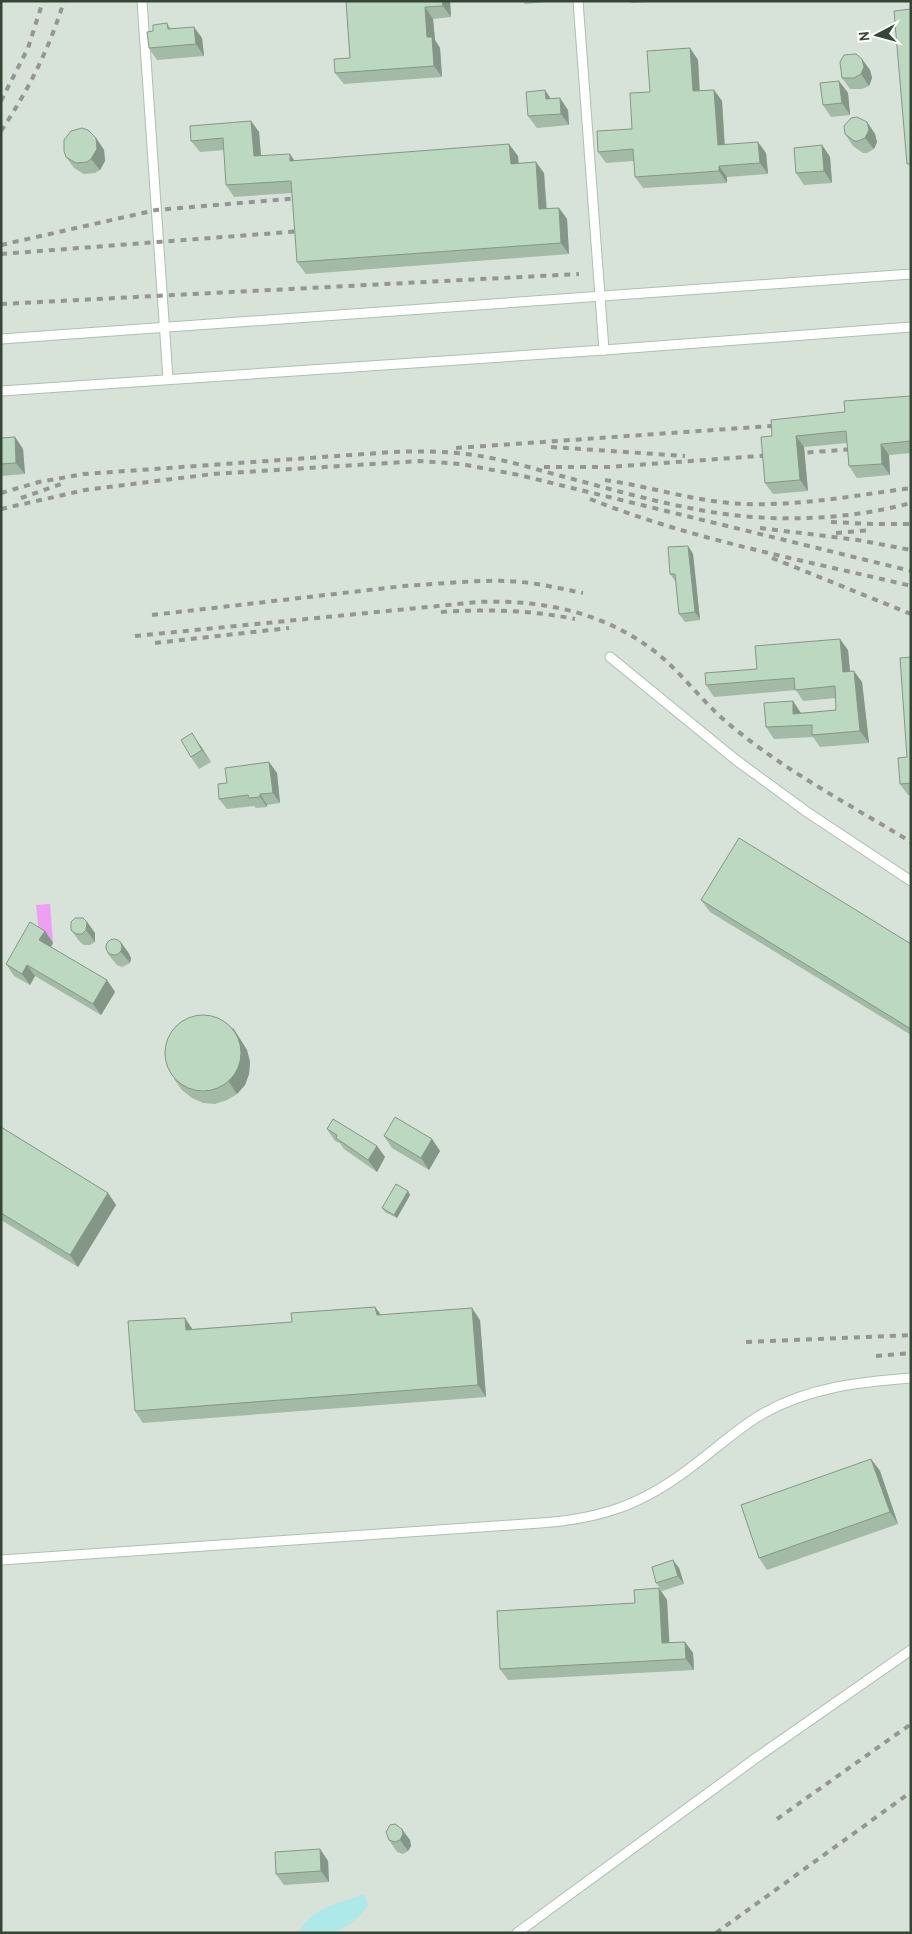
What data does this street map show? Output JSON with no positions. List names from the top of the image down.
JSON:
{
  "north": "left"
}
